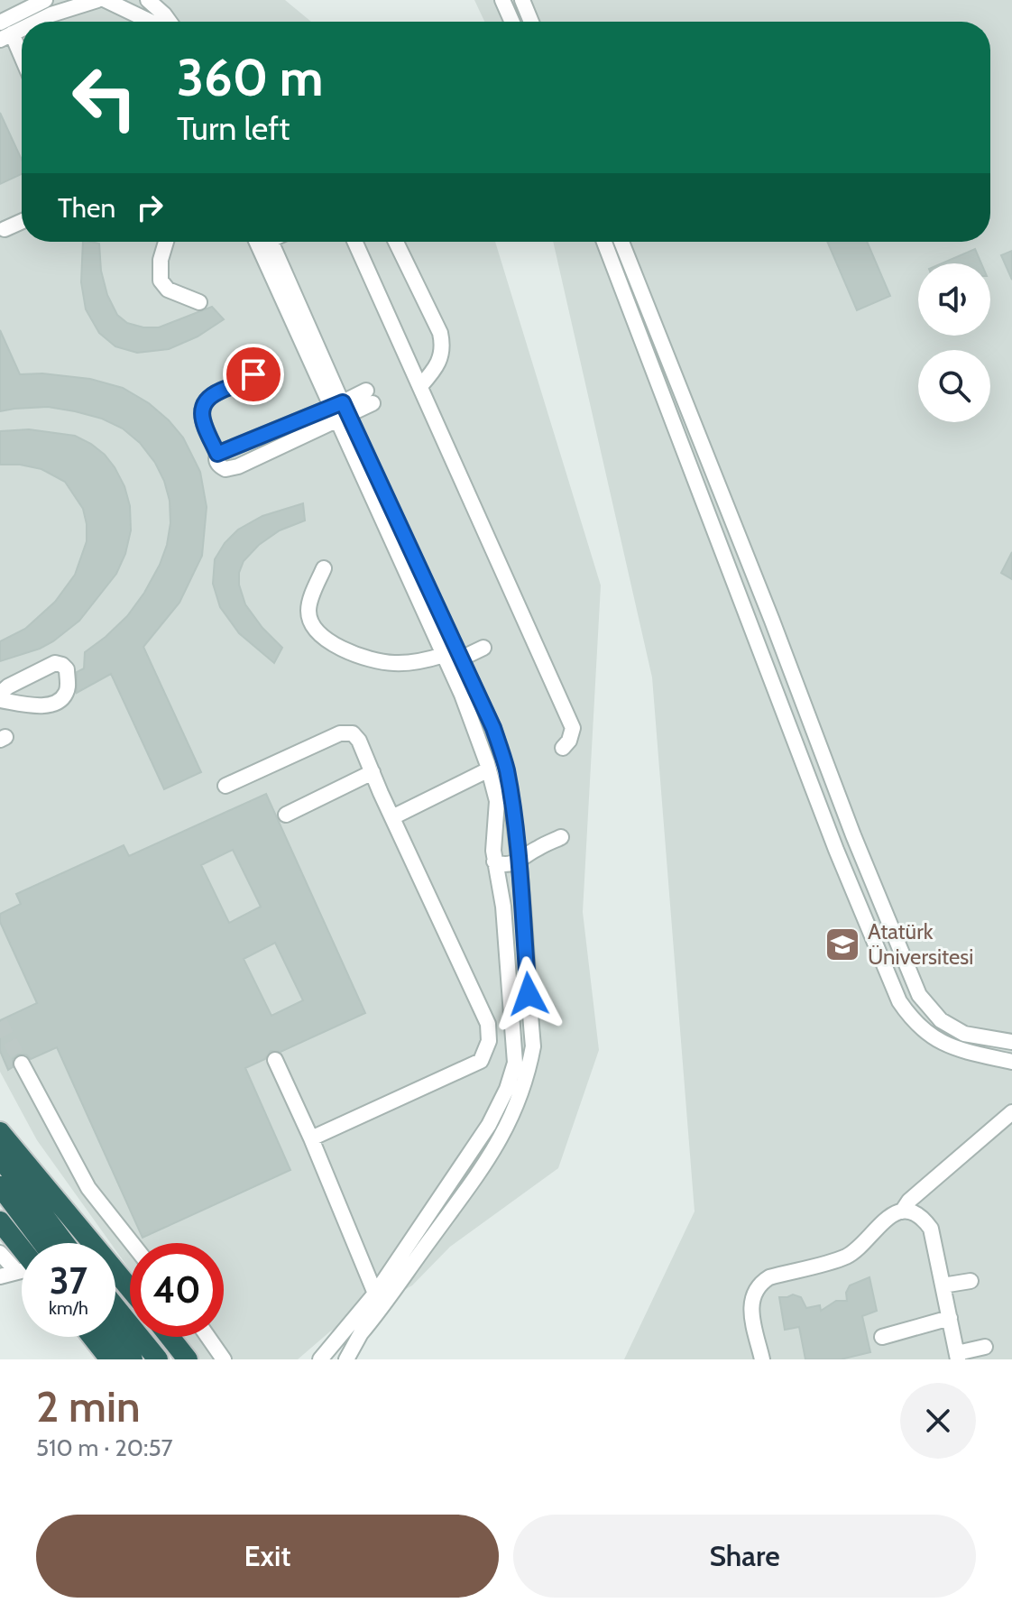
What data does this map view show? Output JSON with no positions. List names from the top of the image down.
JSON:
{
  "places": {
    "school or university": ["Atatürk Üniversitesi"]
  },
  "page": {
    "turn": ["360 m", "Turn left"],
    "then": "Then",
    "speed": "37 km/h",
    "limit": "40",
    "heading": ["2 min", "510 m · 20:57"],
    "buttons": ["Exit", "Share"]
  }
}
